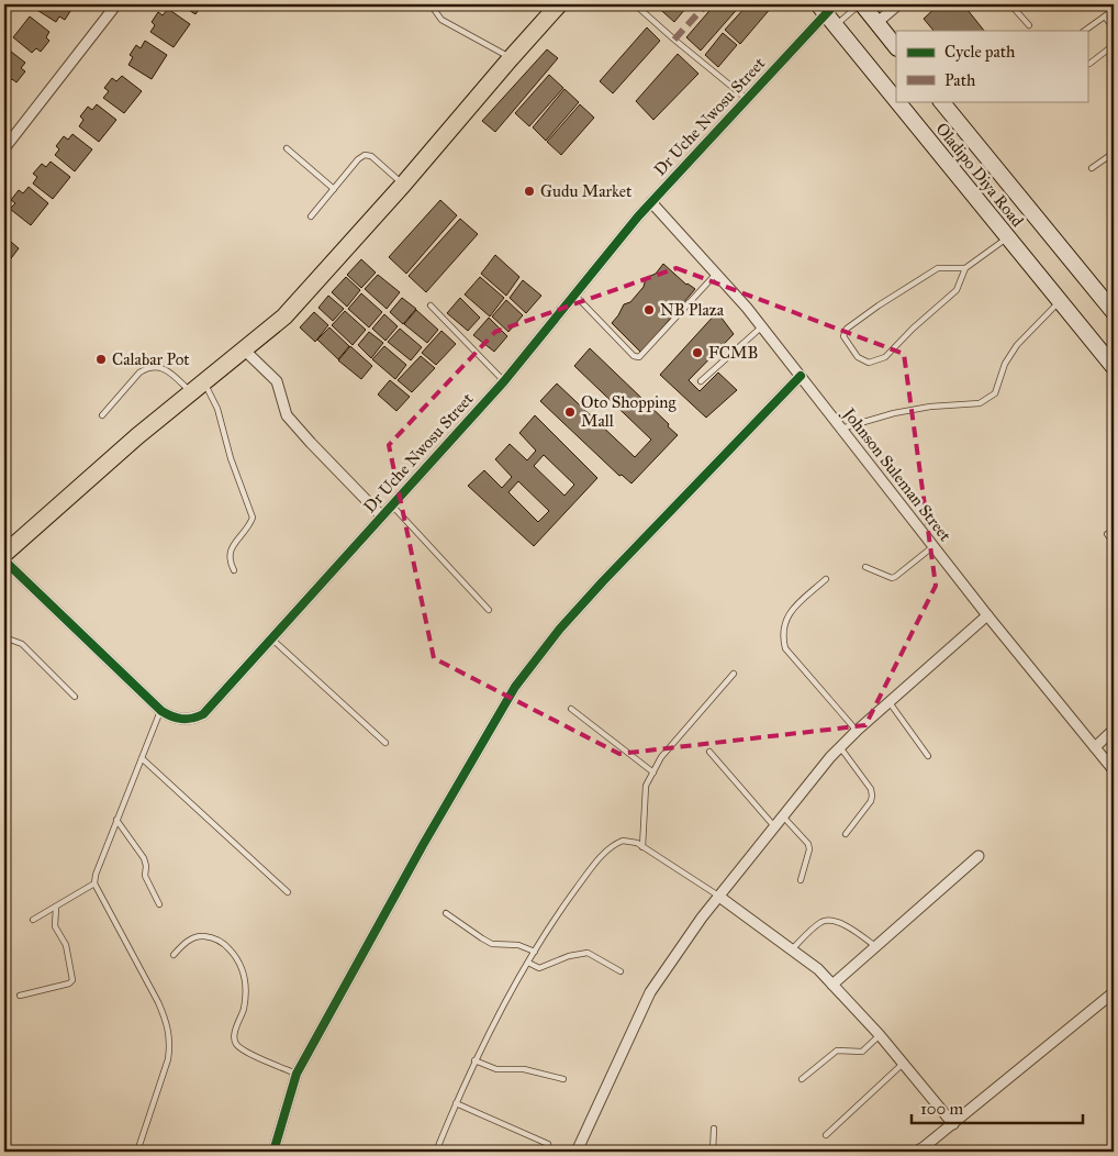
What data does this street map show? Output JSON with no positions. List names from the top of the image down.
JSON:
{
  "streets": {
    "main road": ["Oladipo Diya Road"],
    "street": ["Dr Uche Nwosu Street", "Johnson Suleman Street"]
  },
  "crossings": [
    ["Dr Uche Nwosu Street", "Oladipo Diya Road"],
    ["Dr Uche Nwosu Street", "Johnson Suleman Street"]
  ],
  "places": [
    "Gudu Market",
    "NB Plaza",
    "FCMB",
    "Calabar Pot",
    "Oto Shopping Mall"
  ],
  "legend": ["Cycle path", "Path"],
  "scale_bar": "100 m"
}
